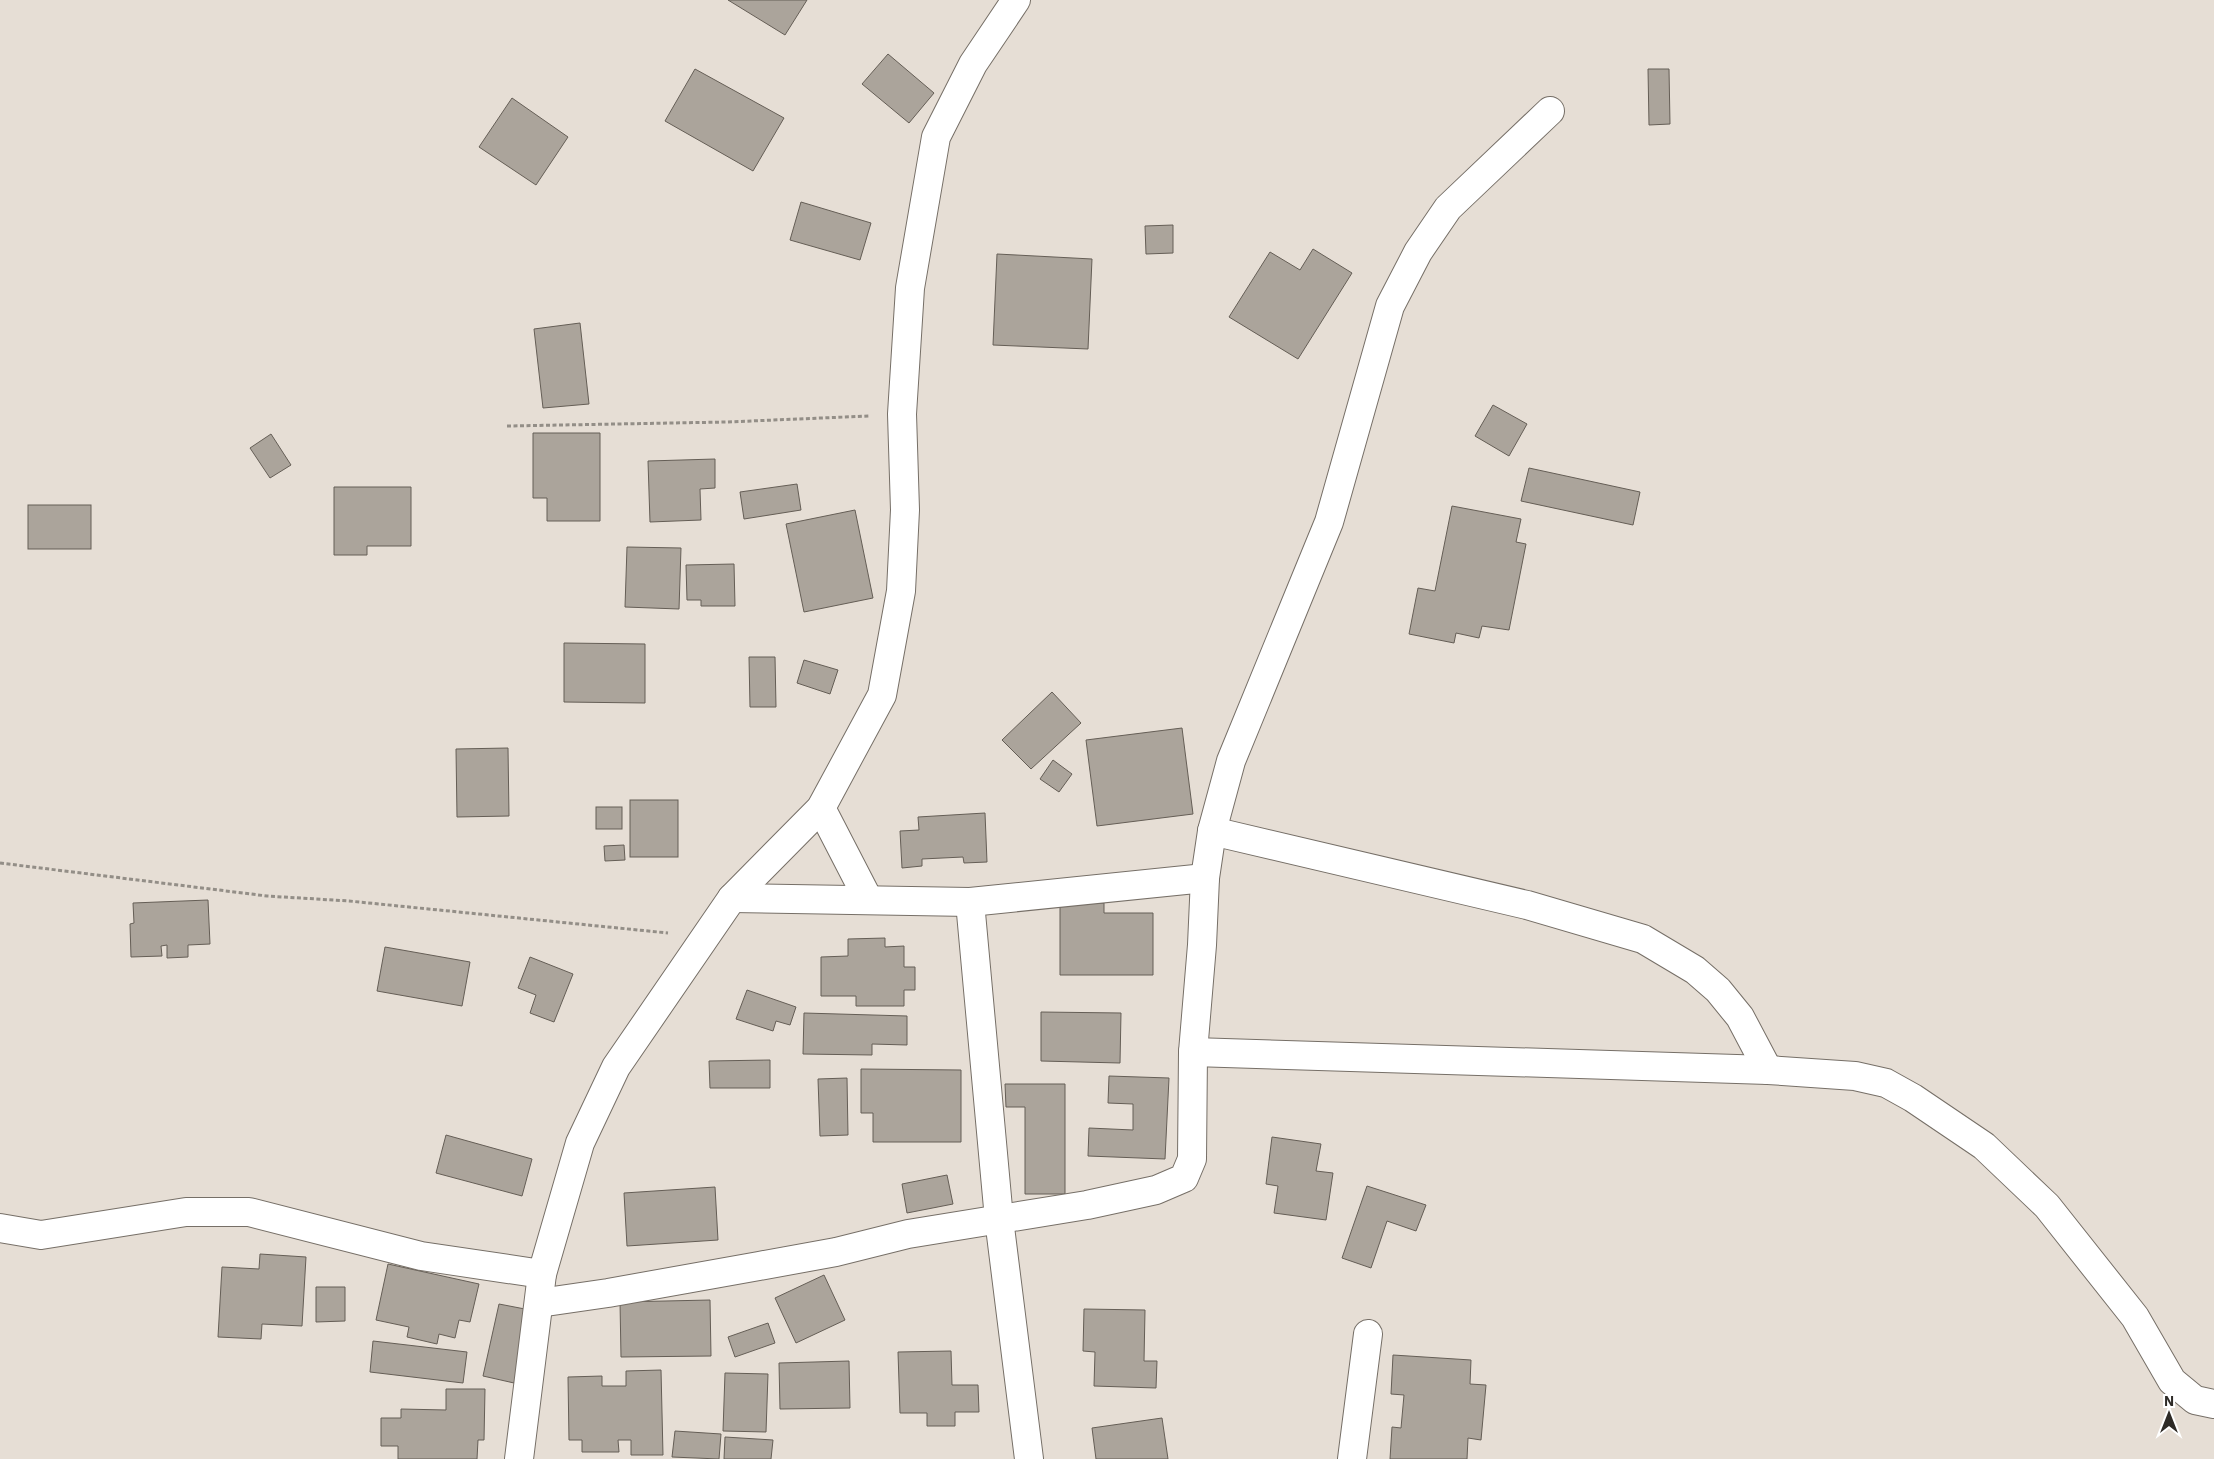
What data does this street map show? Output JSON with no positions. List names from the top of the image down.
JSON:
{
  "north": "top"
}
